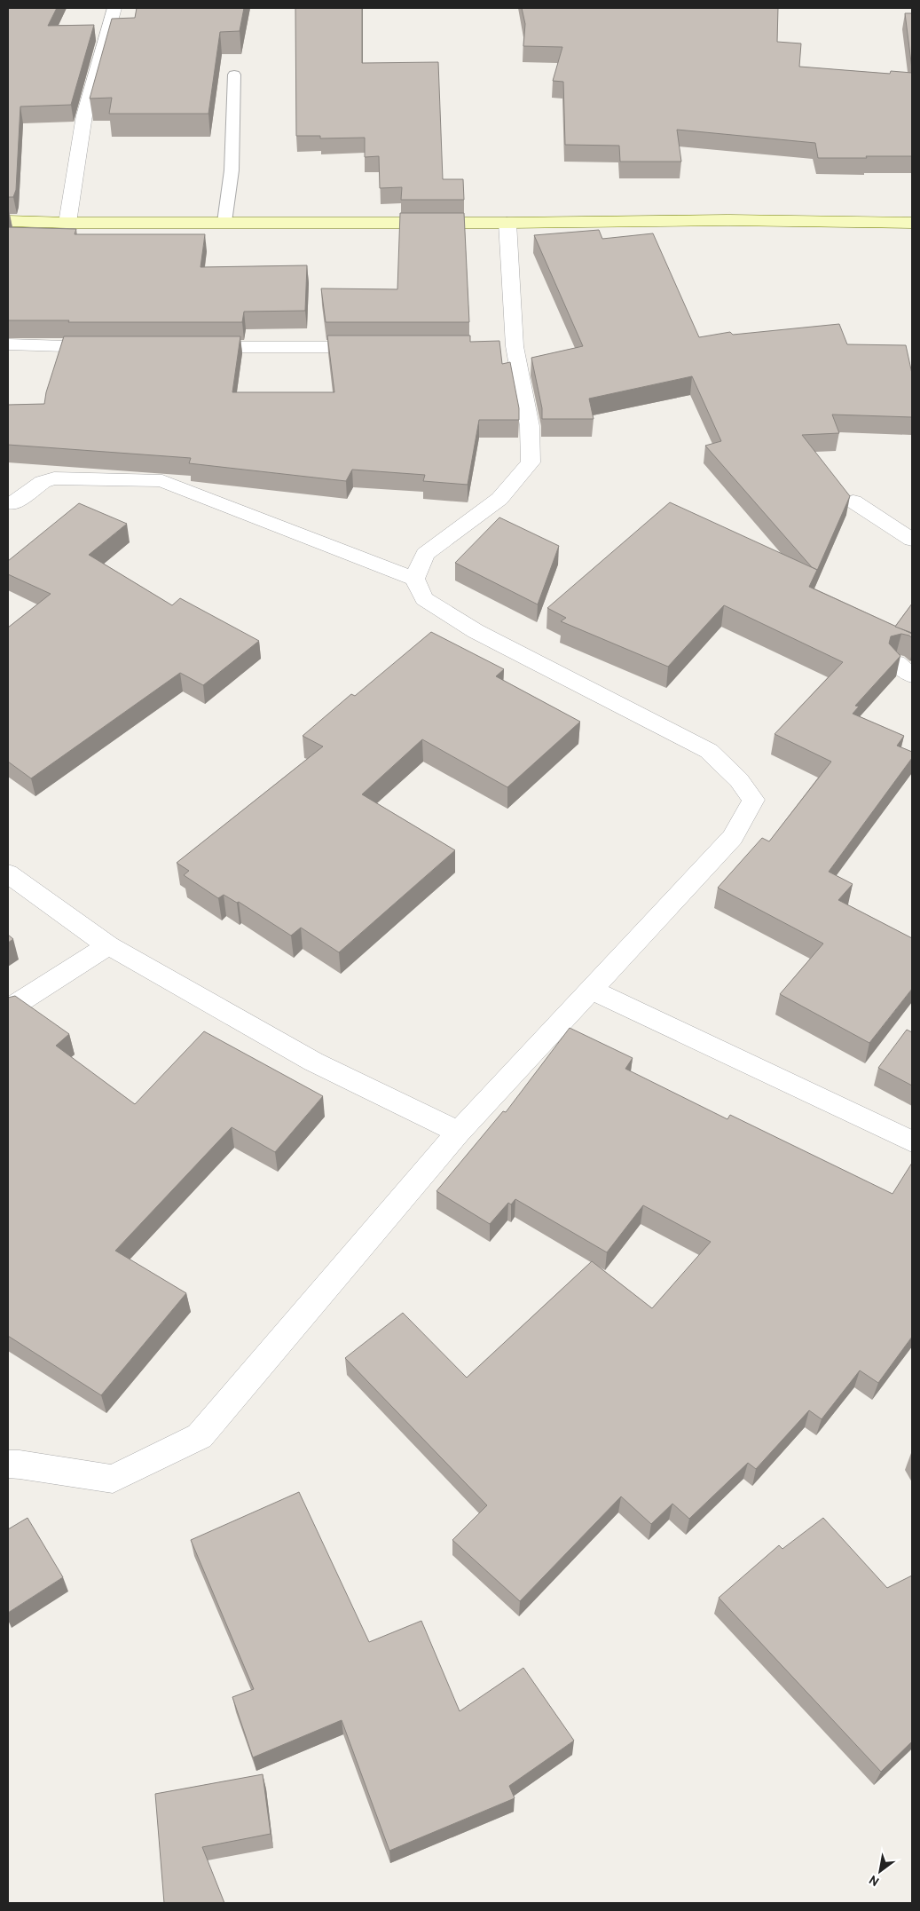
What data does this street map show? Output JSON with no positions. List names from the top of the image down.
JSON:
{
  "north": "bottom left"
}
